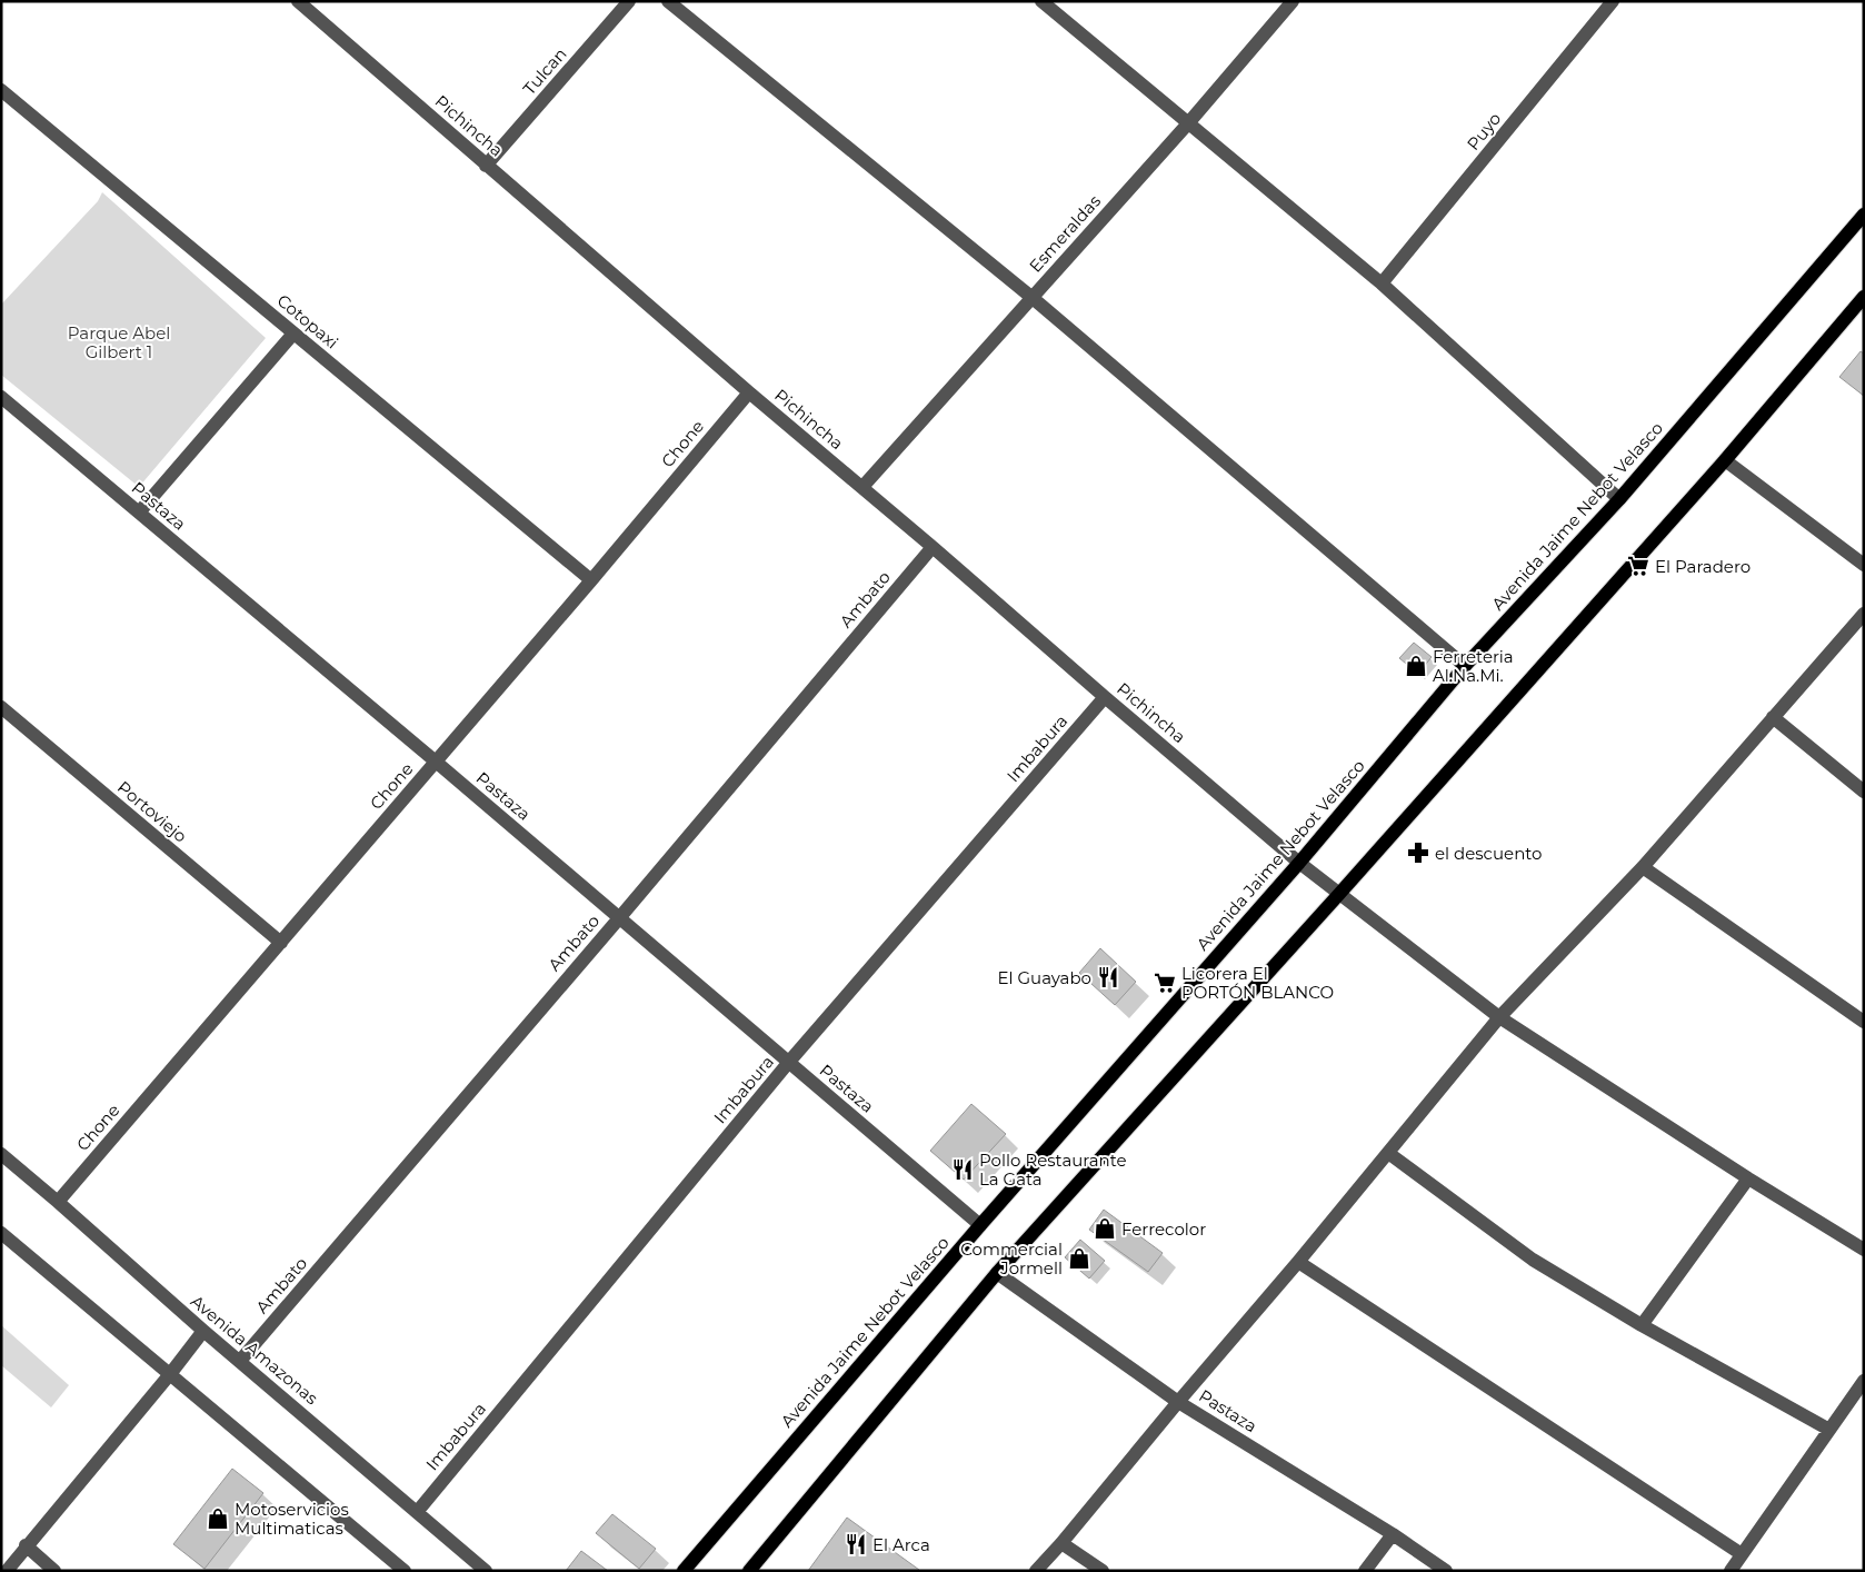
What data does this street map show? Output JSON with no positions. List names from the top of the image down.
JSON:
{
  "streets": {
    "main road": ["Avenida Jaime Nebot Velasco"],
    "street": [
      "Tulcan",
      "Pichincha",
      "Puyo",
      "Esmeraldas",
      "Cotopaxi",
      "Chone",
      "Pastaza",
      "Ambato",
      "Imbabura",
      "Portoviejo",
      "Avenida Amazonas"
    ]
  },
  "crossings": [
    ["Tulcan", "Pichincha"],
    ["Pichincha", "Esmeraldas"],
    ["Pichincha", "Chone"],
    ["Pichincha", "Avenida Jaime Nebot Velasco"],
    ["Pichincha", "Ambato"],
    ["Pichincha", "Imbabura"],
    ["Cotopaxi", "Chone"],
    ["Chone", "Pastaza"],
    ["Chone", "Portoviejo"],
    ["Chone", "Avenida Amazonas"],
    ["Pastaza", "Avenida Jaime Nebot Velasco"],
    ["Pastaza", "Ambato"],
    ["Pastaza", "Imbabura"],
    ["Ambato", "Avenida Amazonas"],
    ["Imbabura", "Avenida Amazonas"]
  ],
  "parks": ["Parque Abel Gilbert 1"],
  "places": {
    "supermarket": ["El Paradero", "Licorera El PORTÓN BLANCO"],
    "shop": [
      "Ferreteria Al.Na.Mi.",
      "Ferrecolor",
      "Commercial Jormell",
      "Motoservicios Multimaticas"
    ],
    "pharmacy": ["el descuento"],
    "restaurant": ["El Guayabo", "Pollo Restaurante La Gata", "El Arca"]
  }
}
